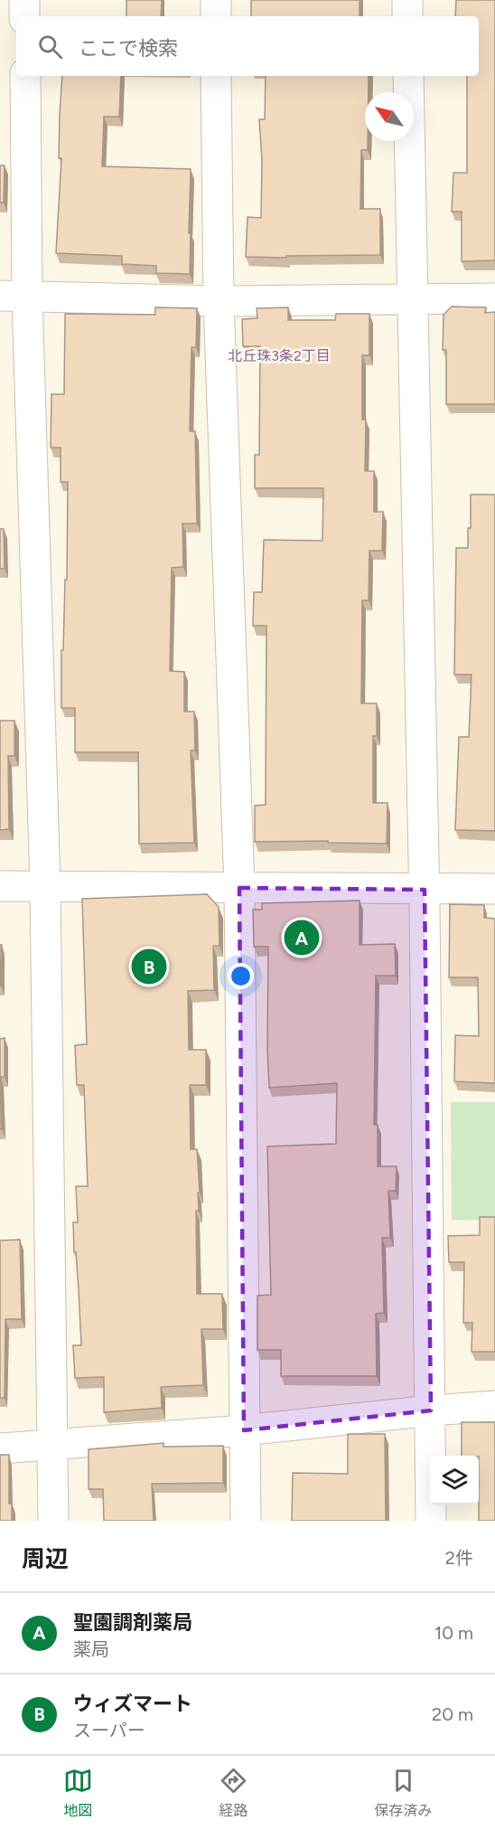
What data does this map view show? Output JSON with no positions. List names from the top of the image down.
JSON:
{
  "districts": ["北丘珠3条2丁目"],
  "north": "top left",
  "page": {
    "search": "ここで検索",
    "pins": ["A", "B"],
    "heading": ["周辺", "2件"],
    "list": [
      {
        "mark": "A",
        "name": "聖園調剤薬局",
        "note": "薬局",
        "value": "10 m"
      },
      {
        "mark": "B",
        "name": "ウィズマート",
        "note": "スーパー",
        "value": "20 m"
      }
    ],
    "nav": ["地図", "経路", "保存済み"]
  }
}
